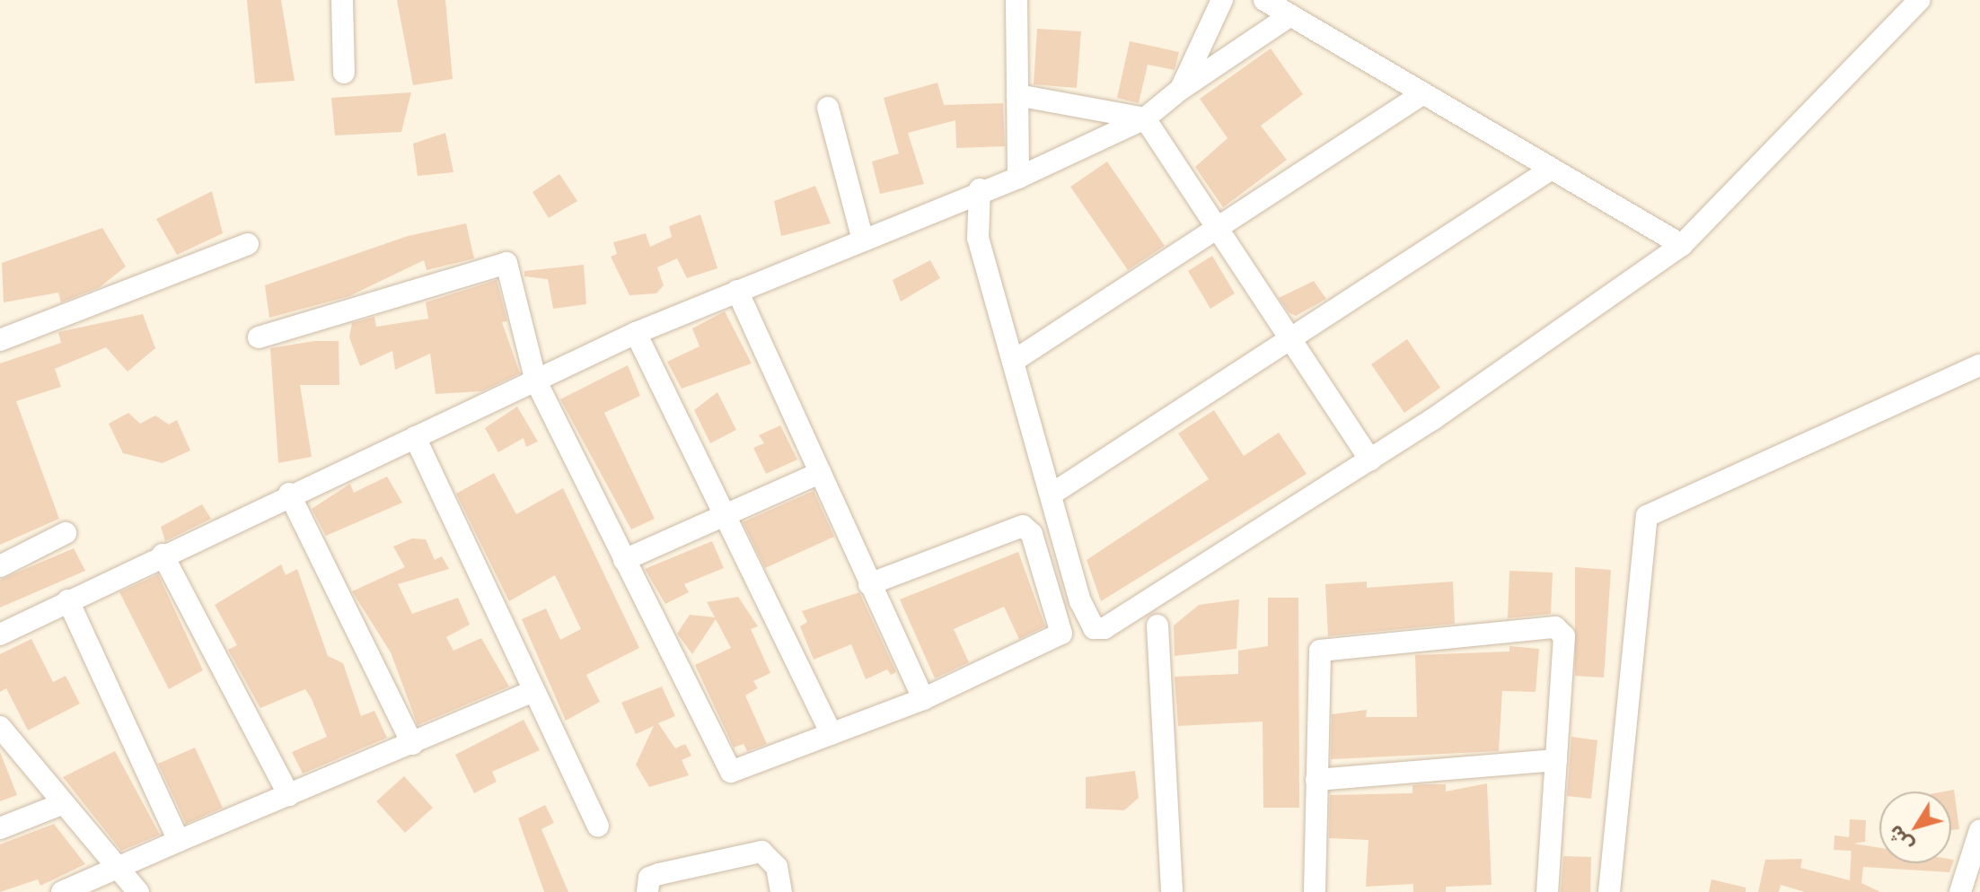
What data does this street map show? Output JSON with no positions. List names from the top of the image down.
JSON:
{
  "north": "bottom left"
}
